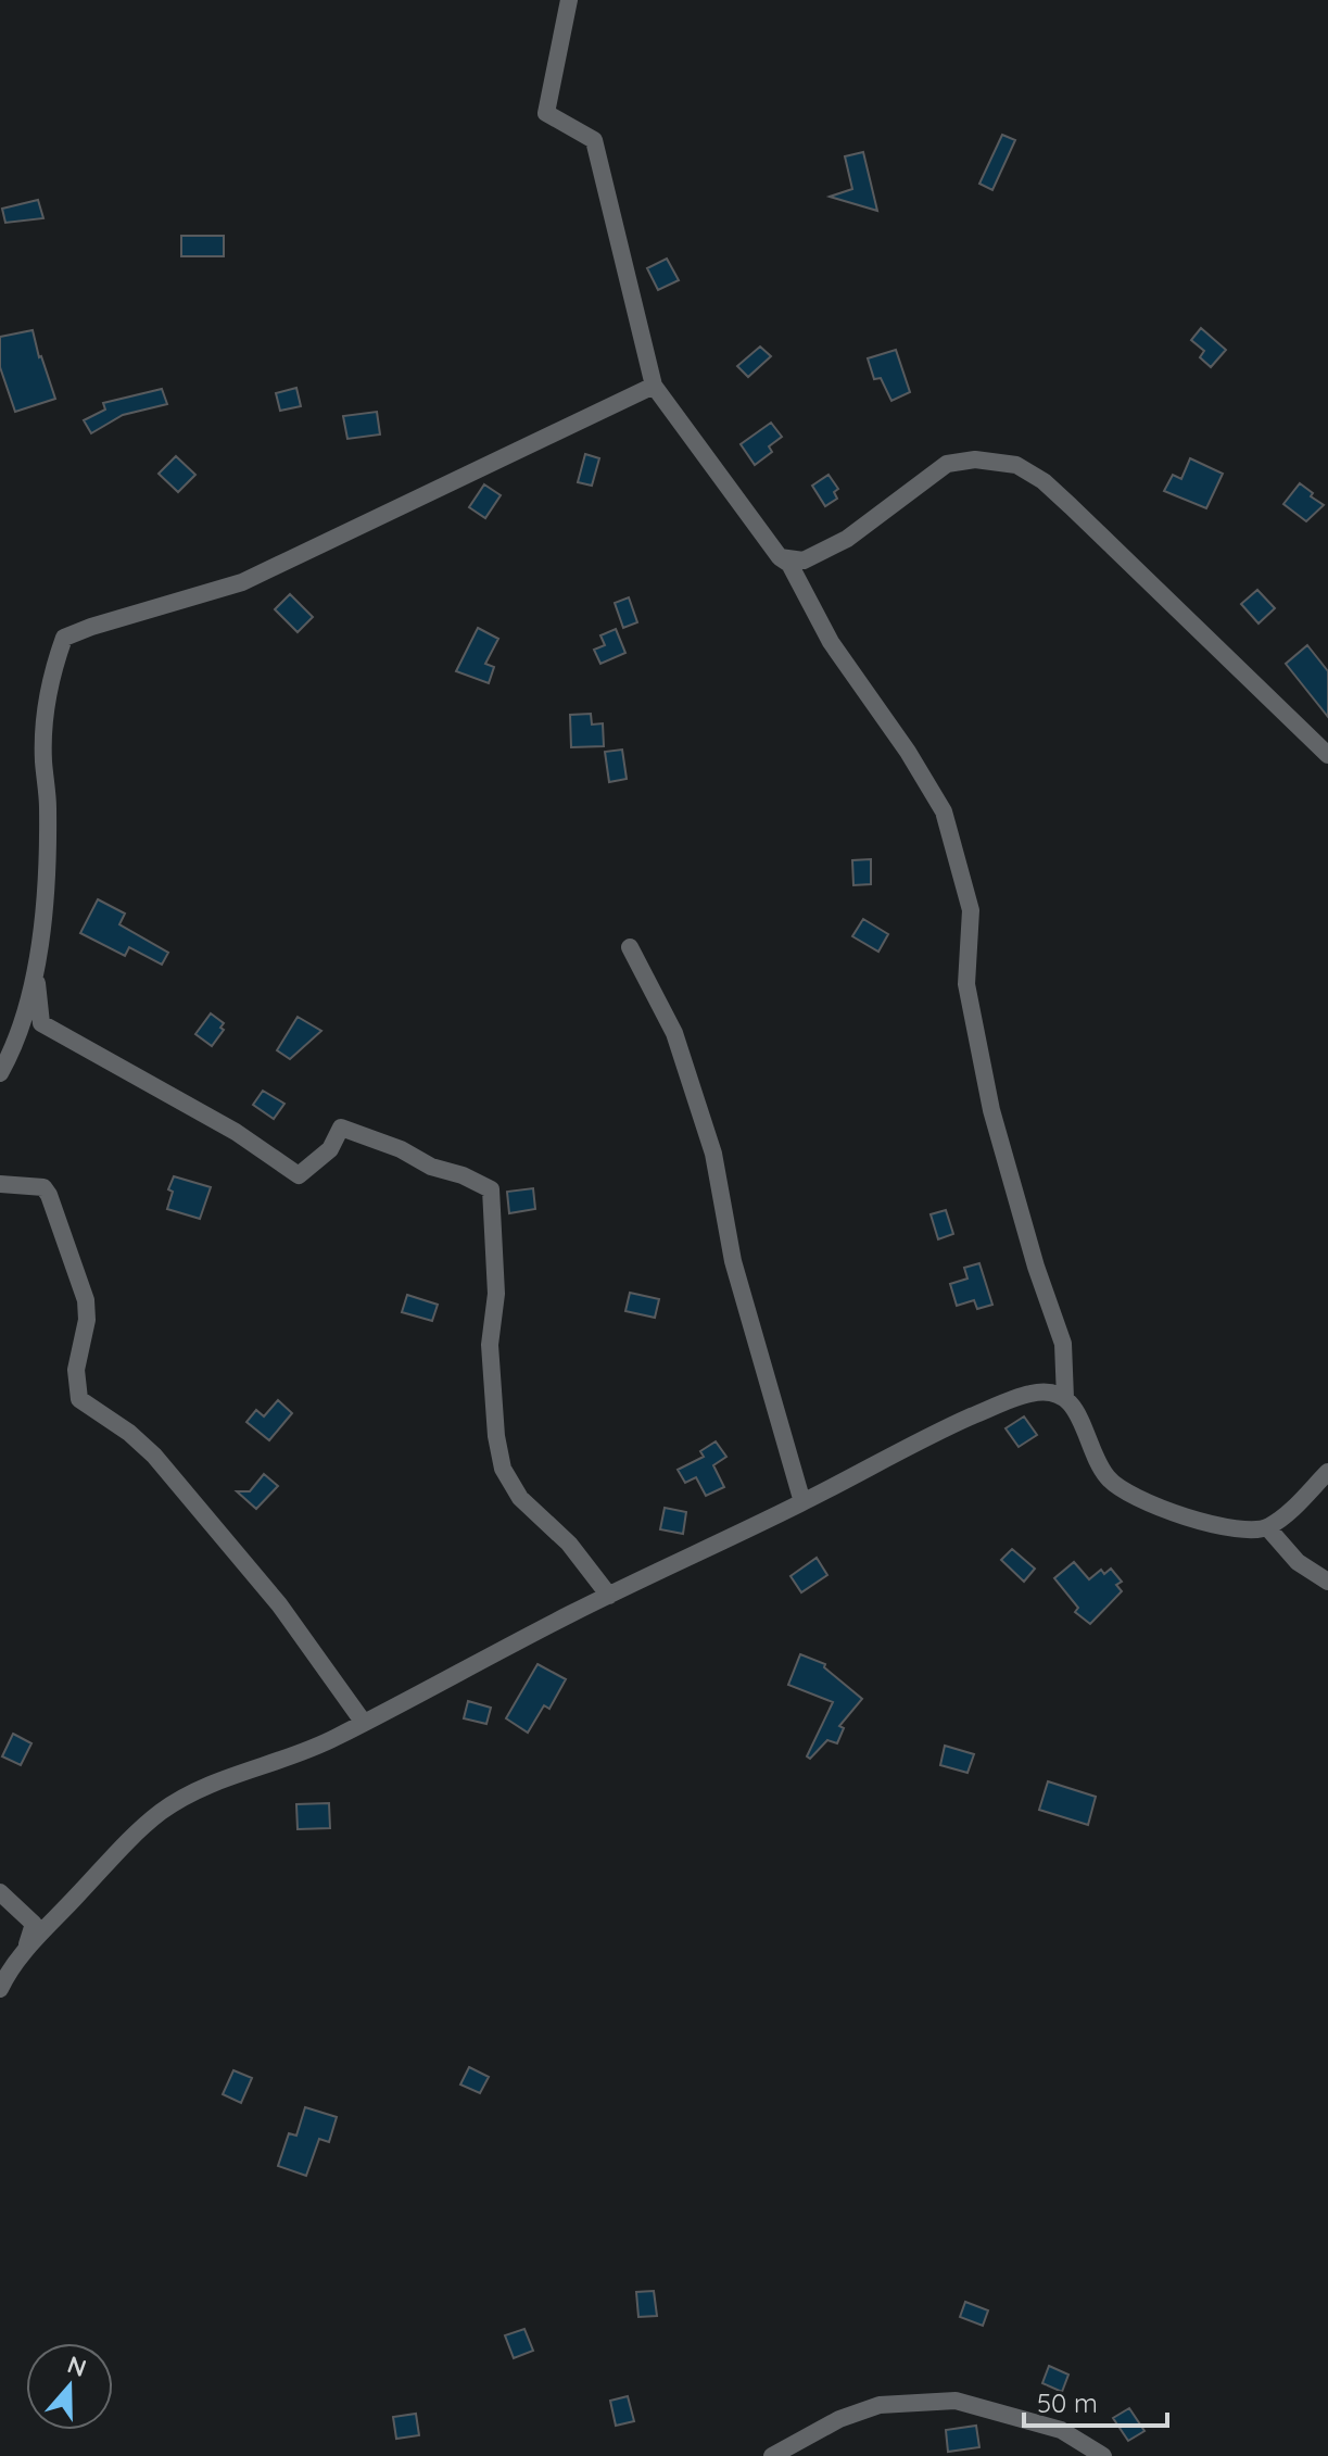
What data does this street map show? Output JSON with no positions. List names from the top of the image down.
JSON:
{
  "scale_bar": "50 m",
  "north": "top"
}
